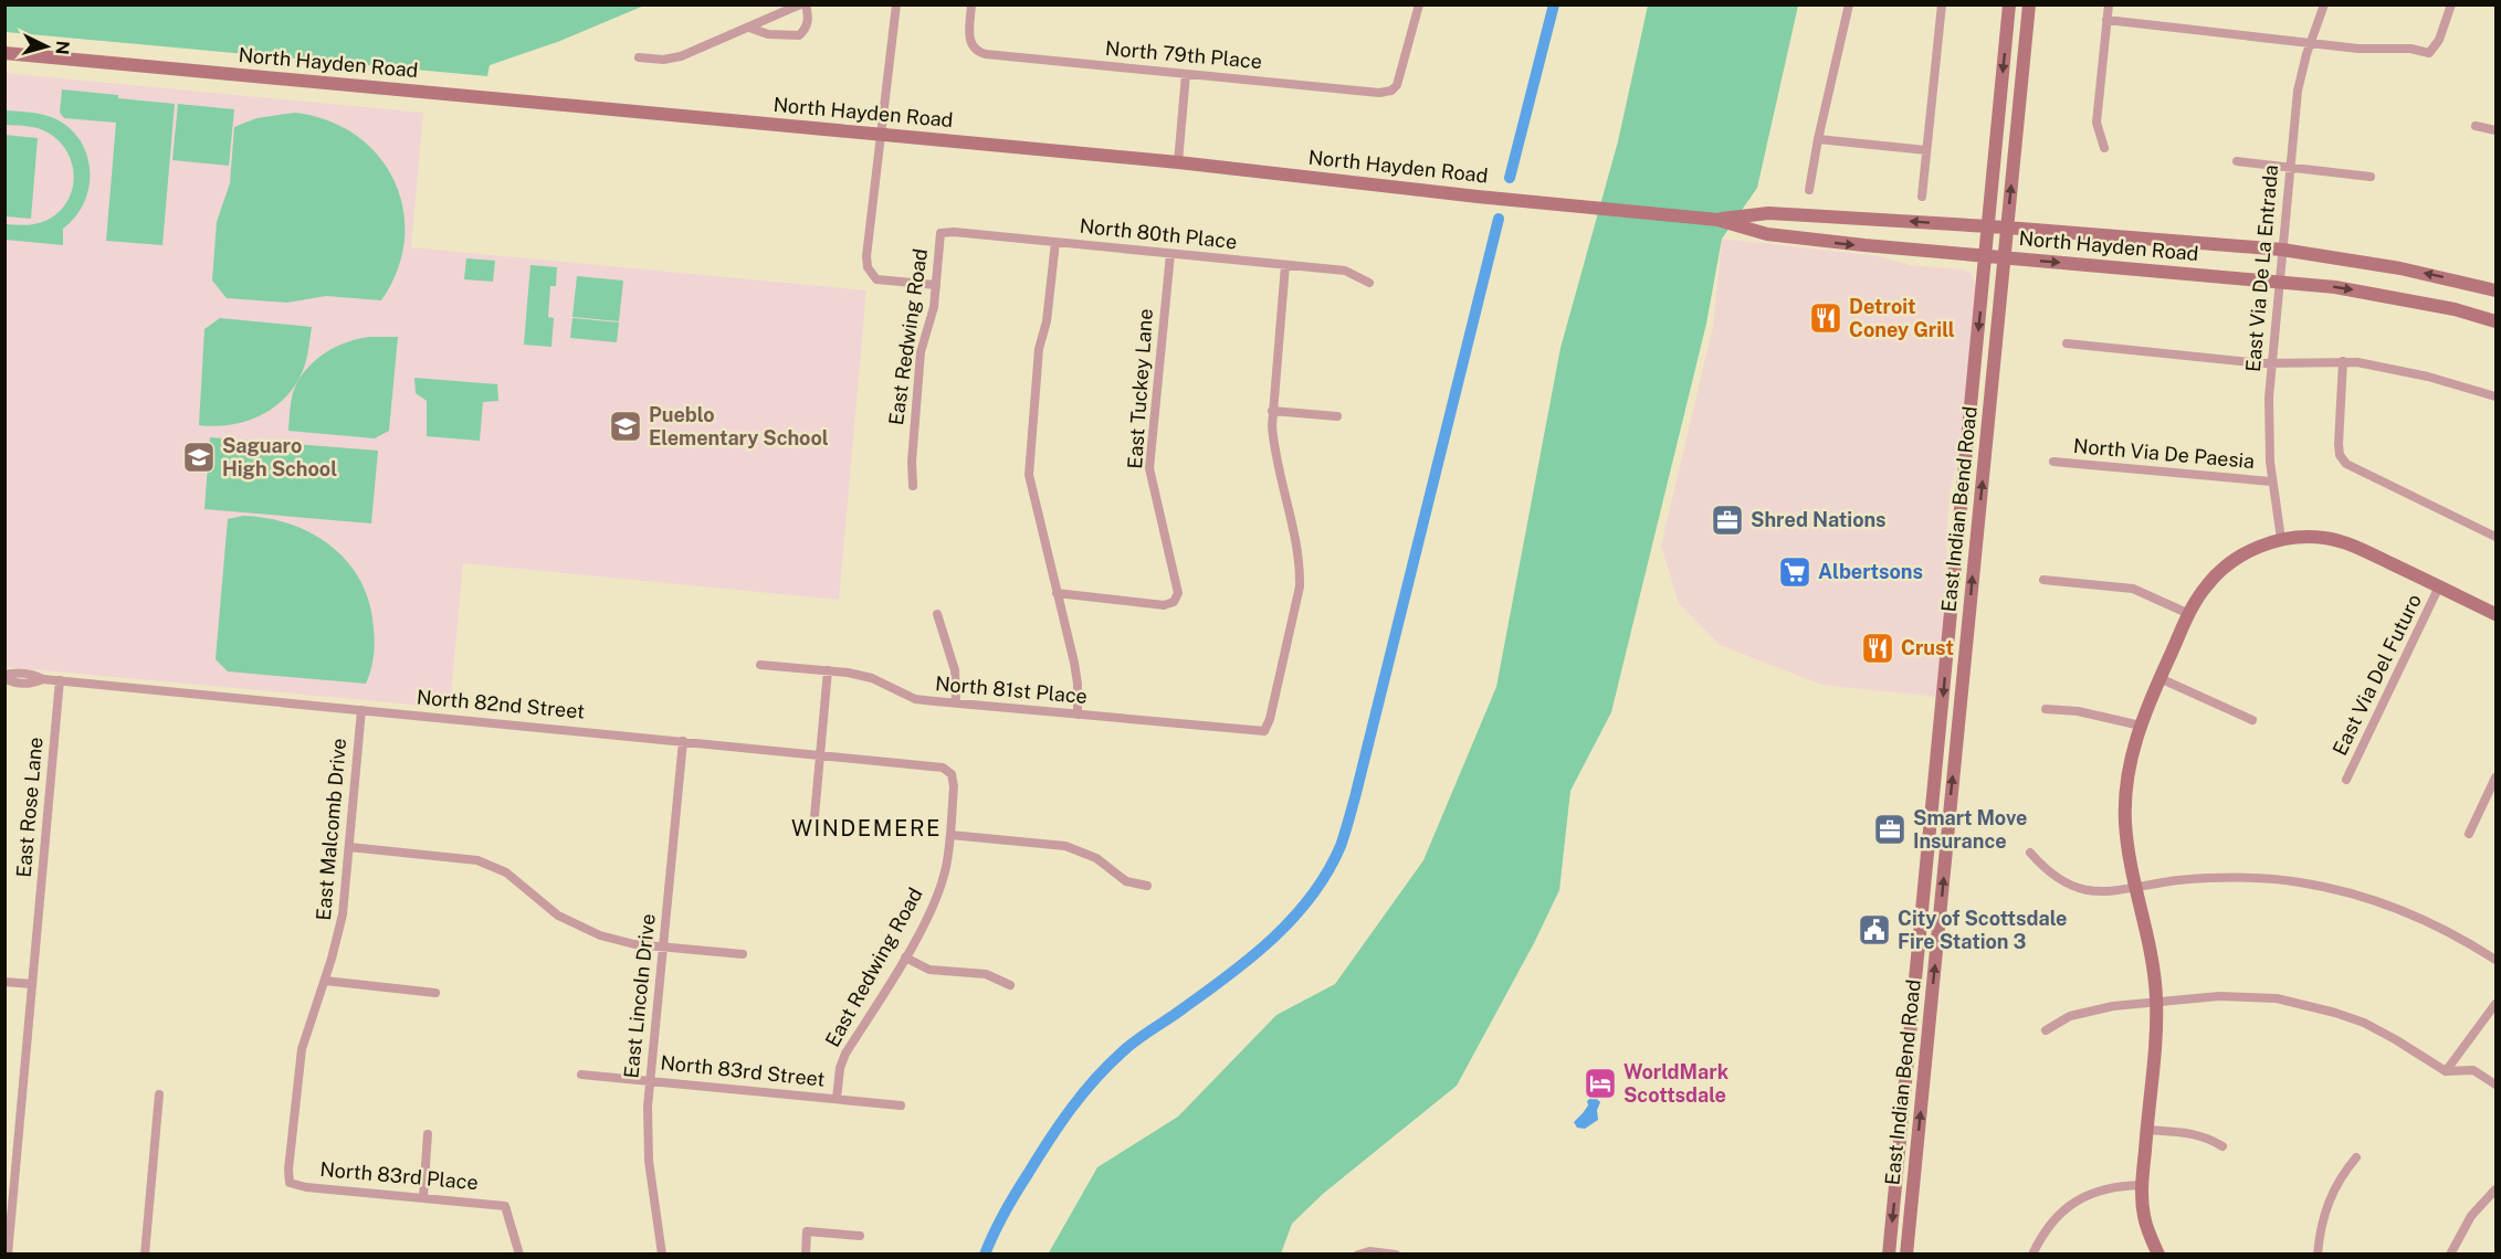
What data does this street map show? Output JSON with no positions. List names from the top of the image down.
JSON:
{
  "streets": {
    "main road": ["North Hayden Road", "East Indian Bend Road"],
    "street": [
      "North 79th Place",
      "North 80th Place",
      "East Via De La Entrada",
      "East Redwing Road",
      "East Tuckey Lane",
      "North Via De Paesia",
      "East Via Del Futuro",
      "North 81st Place",
      "North 82nd Street",
      "East Rose Lane",
      "East Malcomb Drive",
      "East Lincoln Drive",
      "North 83rd Street",
      "North 83rd Place"
    ]
  },
  "crossings": [
    ["North Hayden Road", "East Via De La Entrada"],
    ["North Hayden Road", "East Indian Bend Road"],
    ["North 80th Place", "East Redwing Road"],
    ["North 80th Place", "East Tuckey Lane"],
    ["East Via De La Entrada", "North Via De Paesia"],
    ["East Redwing Road", "North 82nd Street"],
    ["East Redwing Road", "North 83rd Street"],
    ["North 82nd Street", "East Rose Lane"],
    ["North 82nd Street", "East Malcomb Drive"],
    ["North 82nd Street", "East Lincoln Drive"],
    ["East Malcomb Drive", "North 83rd Place"],
    ["East Lincoln Drive", "North 83rd Street"]
  ],
  "districts": ["WINDEMERE"],
  "places": {
    "restaurant": ["Detroit Coney Grill", "Crust"],
    "school or university": ["Pueblo Elementary School", "Saguaro High School"],
    "office": ["Shred Nations", "Smart Move Insurance"],
    "supermarket": ["Albertsons"],
    "public building": ["City of Scottsdale Fire Station 3"],
    "hotel": ["WorldMark Scottsdale"]
  },
  "north": "right"
}
